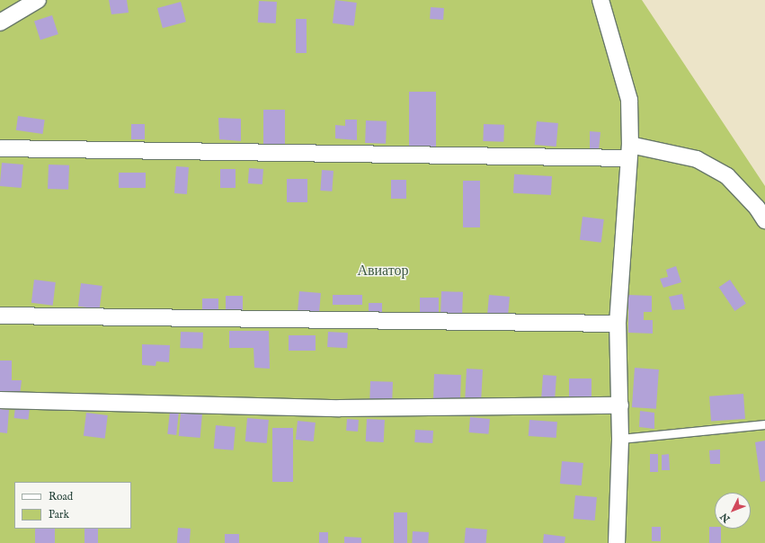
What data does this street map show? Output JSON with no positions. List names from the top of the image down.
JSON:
{
  "parks": ["Авиатор"],
  "legend": ["Road", "Park"],
  "north": "bottom left"
}
